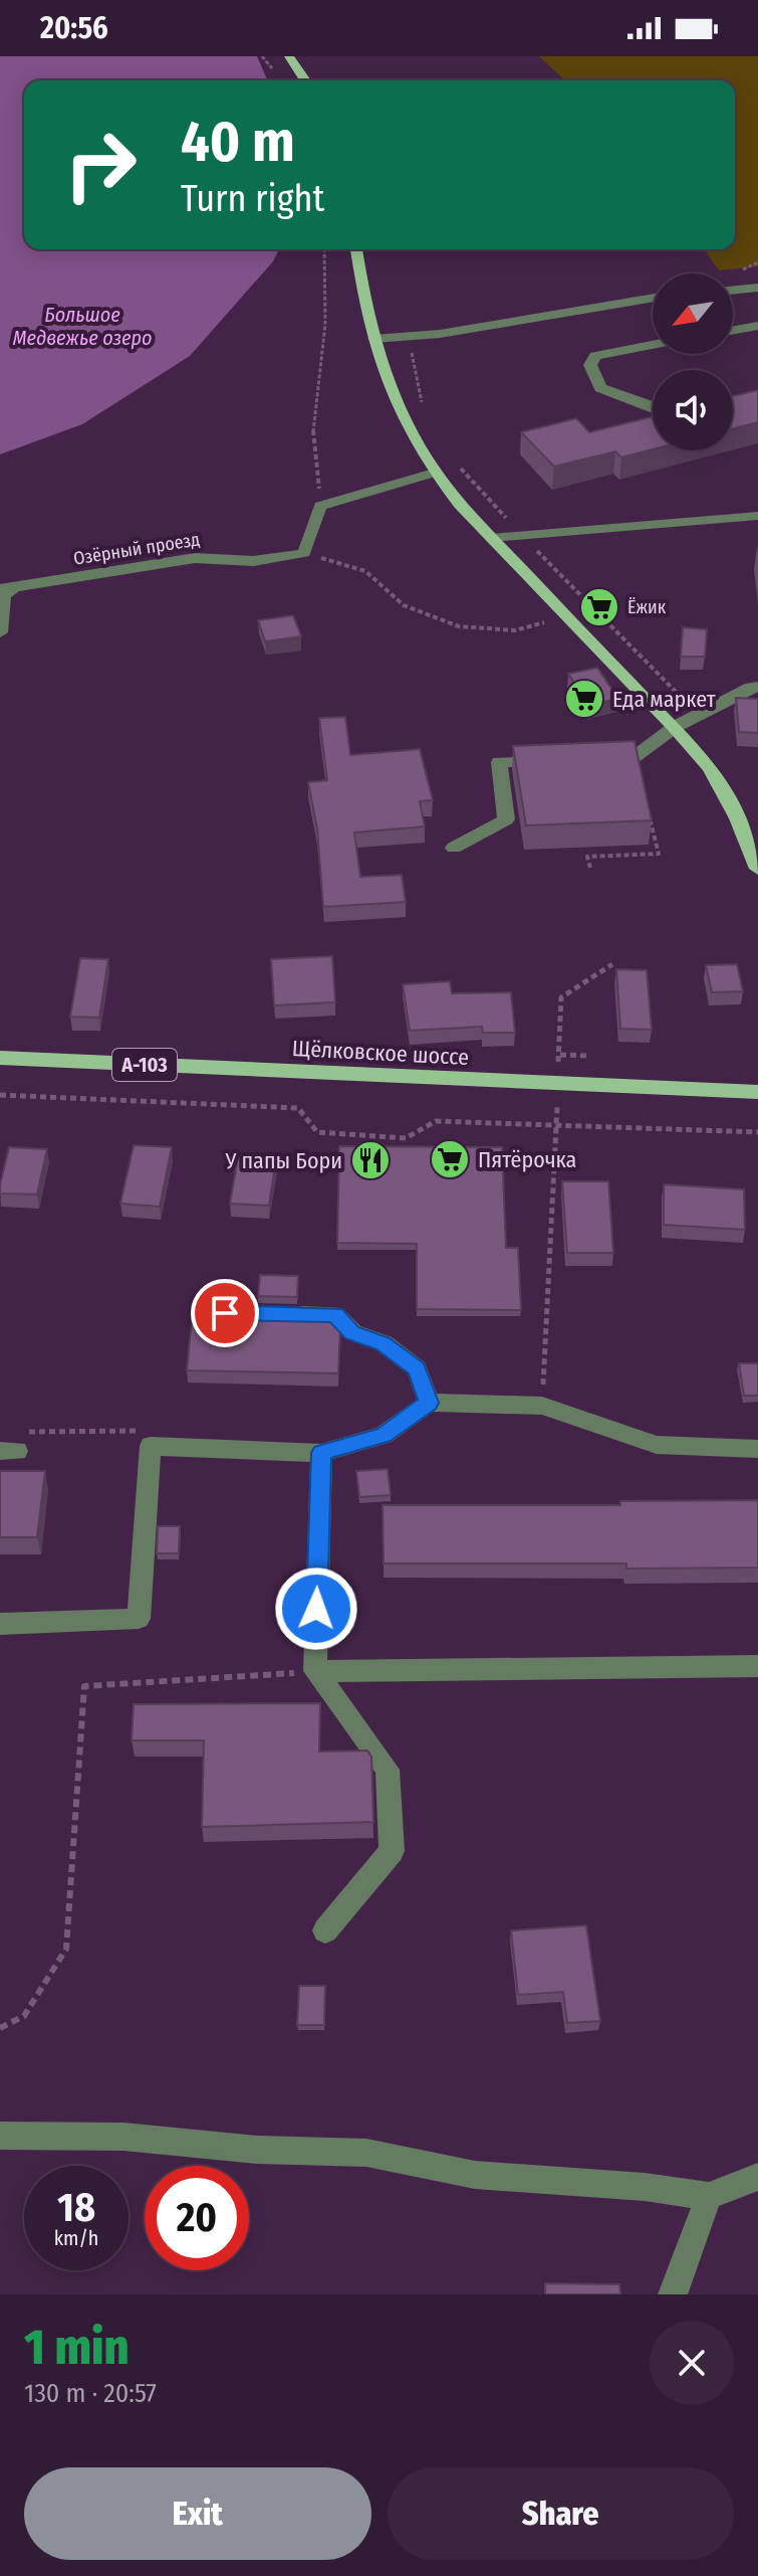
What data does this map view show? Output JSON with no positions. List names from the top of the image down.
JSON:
{
  "streets": {
    "main road": ["Щёлковское шоссе", "А-103"],
    "street": ["Озёрный проезд"]
  },
  "water": ["Большое Медвежье озеро"],
  "places": {
    "supermarket": ["Ёжик", "Еда маркет", "Пятёрочка"],
    "restaurant": ["У папы Бори"]
  },
  "north": "bottom left",
  "page": {
    "status": "20:56",
    "turn": ["40 m", "Turn right"],
    "speed": "18 km/h",
    "limit": "20",
    "heading": ["1 min", "130 m · 20:57"],
    "buttons": ["Exit", "Share"]
  }
}
